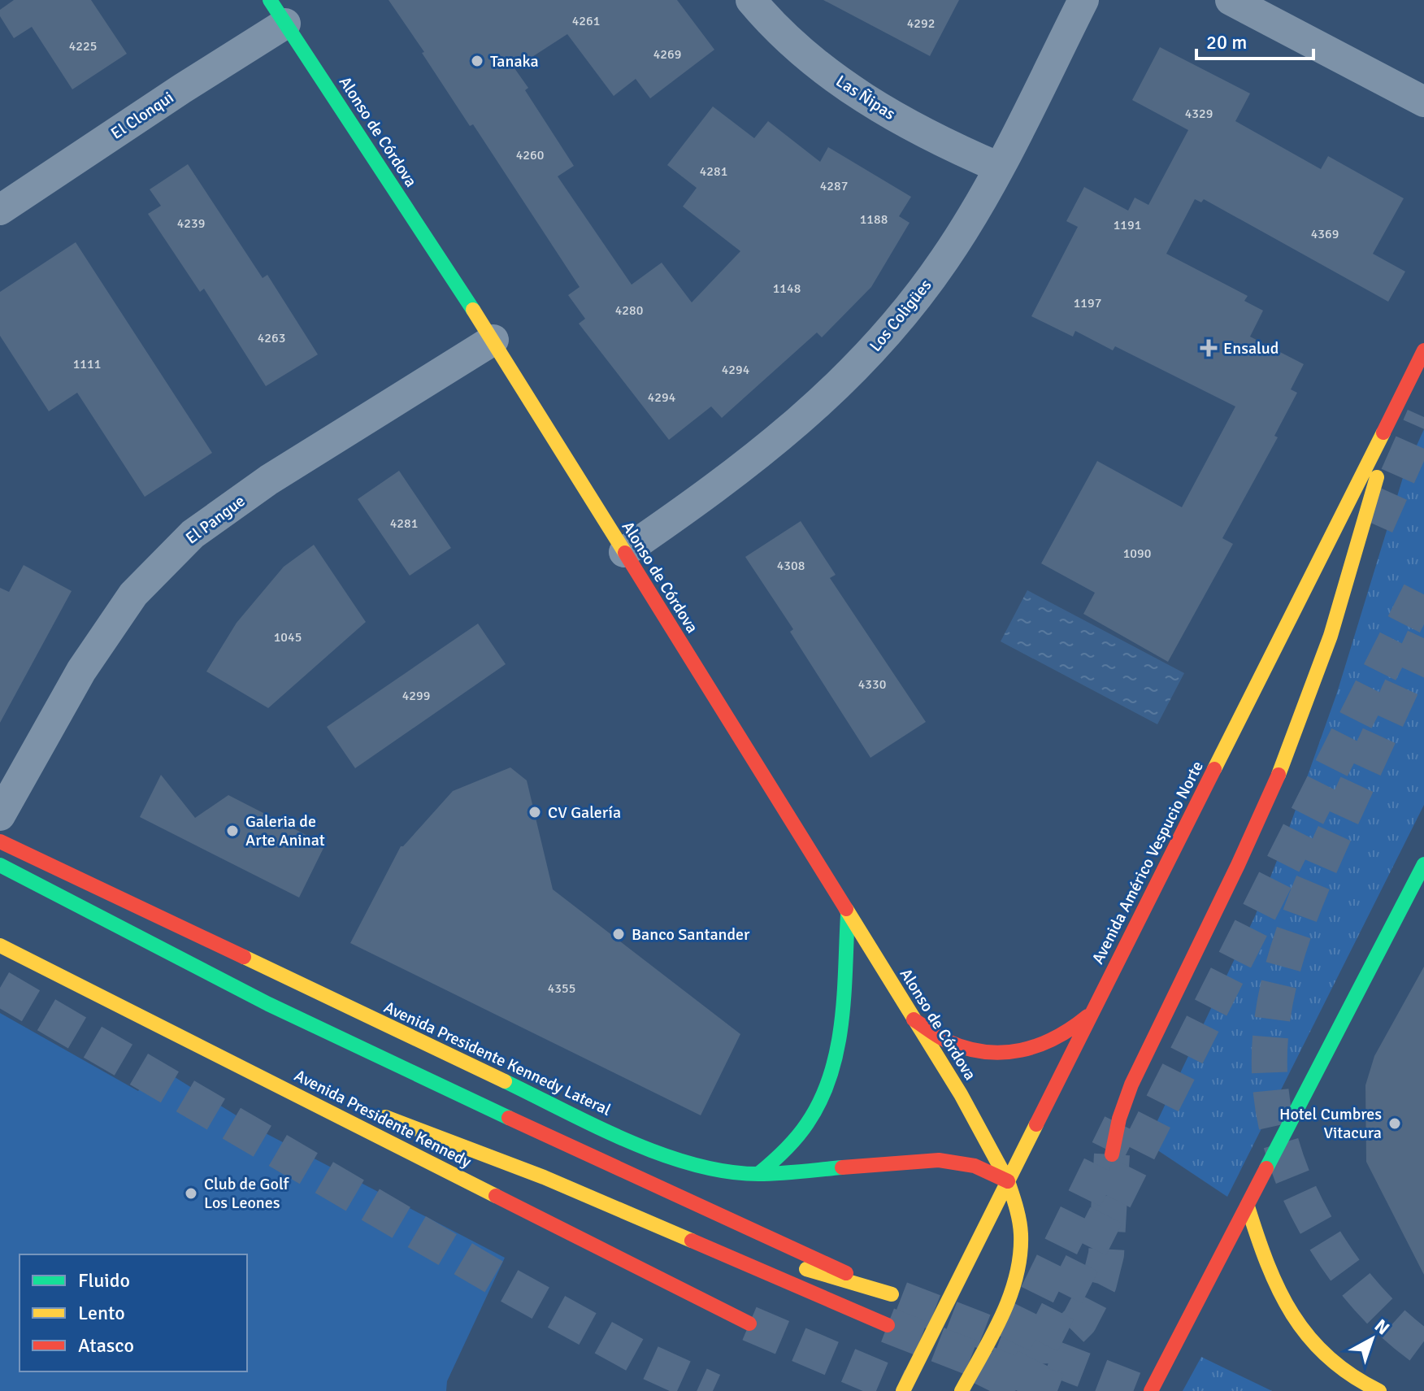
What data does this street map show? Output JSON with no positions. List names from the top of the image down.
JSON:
{
  "streets": {
    "main road": [
      "Alonso de Córdova",
      "Avenida Américo Vespucio Norte",
      "Avenida Presidente Kennedy Lateral",
      "Avenida Presidente Kennedy"
    ],
    "street": [
      "Las Ñipas",
      "El Clonqui",
      "Los Coligües",
      "El Pangue"
    ]
  },
  "crossings": [
    ["Las Ñipas", "Los Coligües"],
    ["El Clonqui", "Alonso de Córdova"],
    ["Alonso de Córdova", "Los Coligües"],
    ["Alonso de Córdova", "El Pangue"],
    ["Alonso de Córdova", "Avenida Américo Vespucio Norte"],
    ["Alonso de Córdova", "Avenida Presidente Kennedy Lateral"],
    ["Avenida Américo Vespucio Norte", "Avenida Presidente Kennedy Lateral"]
  ],
  "places": {
    "other": [
      "Tanaka",
      "CV Galería",
      "Galeria de Arte Aninat",
      "Banco Santander",
      "Hotel Cumbres Vitacura",
      "Club de Golf Los Leones"
    ],
    "health": ["Ensalud"]
  },
  "house_numbers": [
    "4261",
    "4292",
    "4225",
    "4269",
    "4329",
    "4260",
    "4281",
    "4287",
    "1188",
    "4239",
    "1191",
    "4369",
    "1148",
    "1197",
    "4280",
    "4263",
    "1111",
    "4294",
    "4294",
    "4281",
    "1090",
    "4308",
    "1045",
    "4330",
    "4299",
    "4355"
  ],
  "legend": ["Fluido", "Lento", "Atasco"],
  "scale_bar": "20 m",
  "north": "top right"
}
